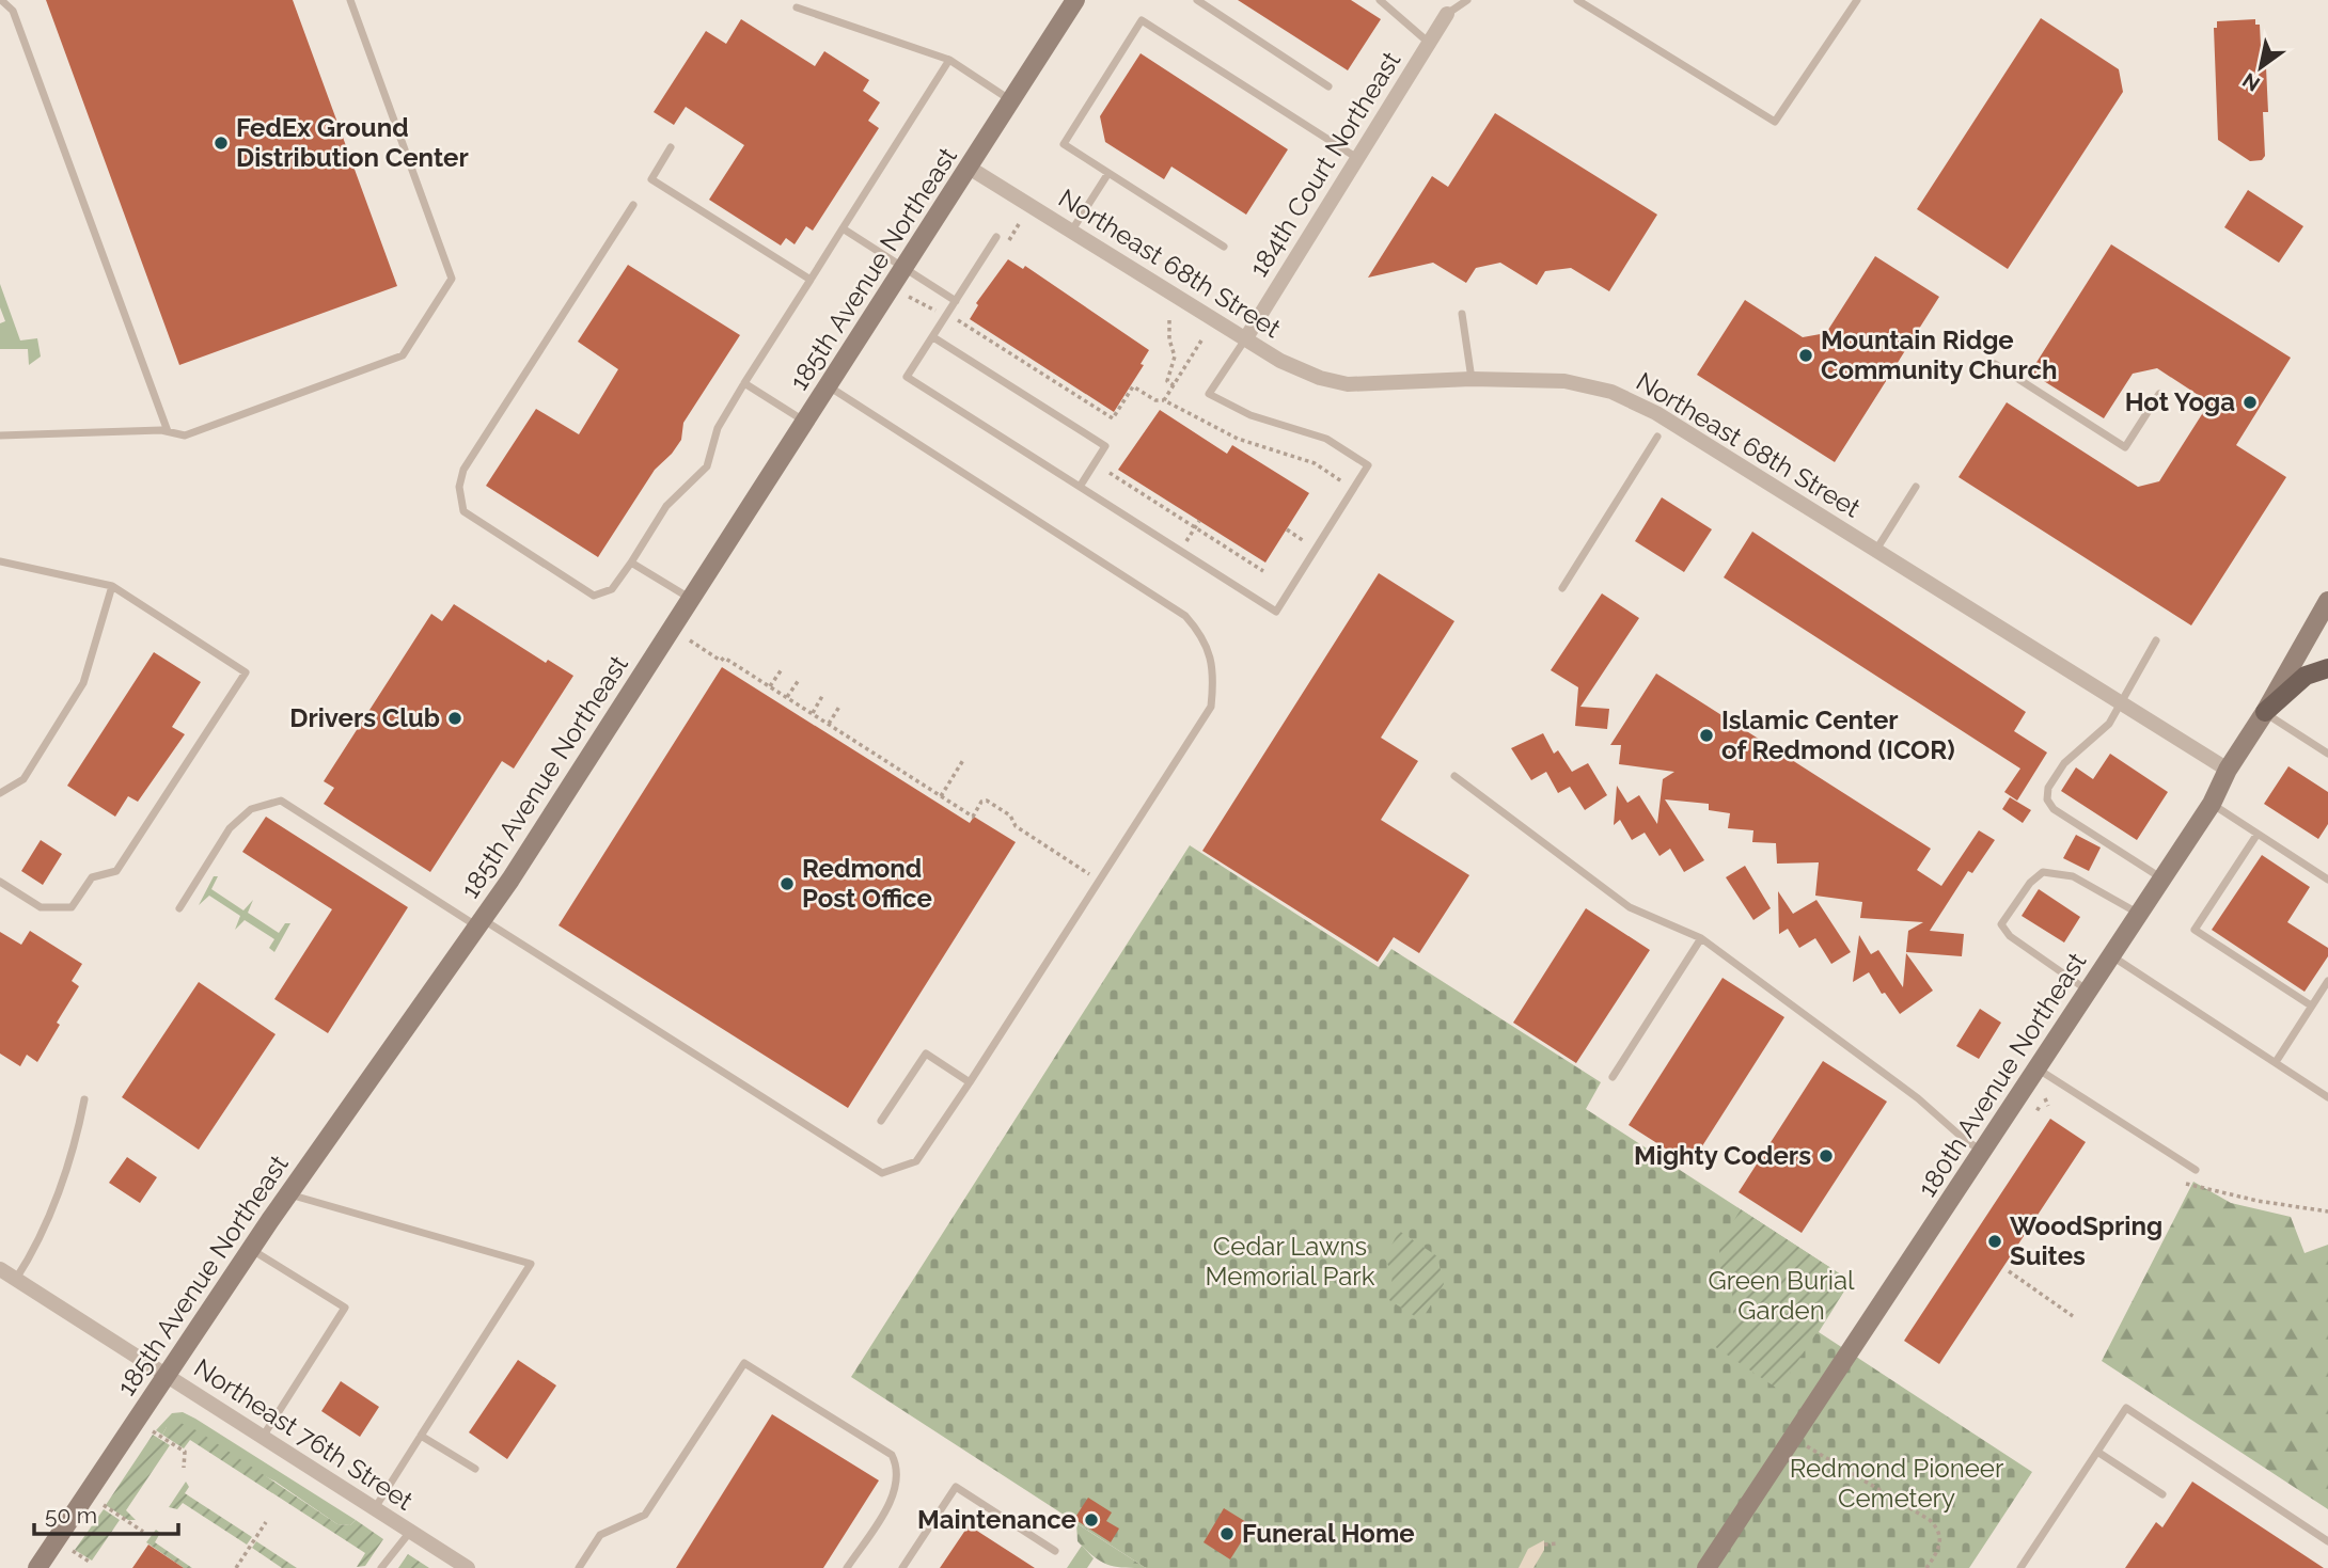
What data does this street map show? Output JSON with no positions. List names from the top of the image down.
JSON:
{
  "streets": {
    "street": [
      "184th Court Northeast",
      "Northeast 68th Street",
      "185th Avenue Northeast",
      "180th Avenue Northeast",
      "Northeast 76th Street"
    ]
  },
  "crossings": [
    ["184th Court Northeast", "Northeast 68th Street"],
    ["Northeast 68th Street", "185th Avenue Northeast"],
    ["Northeast 68th Street", "180th Avenue Northeast"],
    ["185th Avenue Northeast", "Northeast 76th Street"]
  ],
  "parks": ["Cedar Lawns Memorial Park", "Green Burial Garden", "Redmond Pioneer Cemetery"],
  "places": [
    "FedEx Ground Distribution Center",
    "Mountain Ridge Community Church",
    "Hot Yoga",
    "Drivers Club",
    "Islamic Center of Redmond (ICOR)",
    "Redmond Post Office",
    "Mighty Coders",
    "WoodSpring Suites",
    "Maintenance",
    "Funeral Home"
  ],
  "scale_bar": "50 m",
  "north": "bottom left"
}
